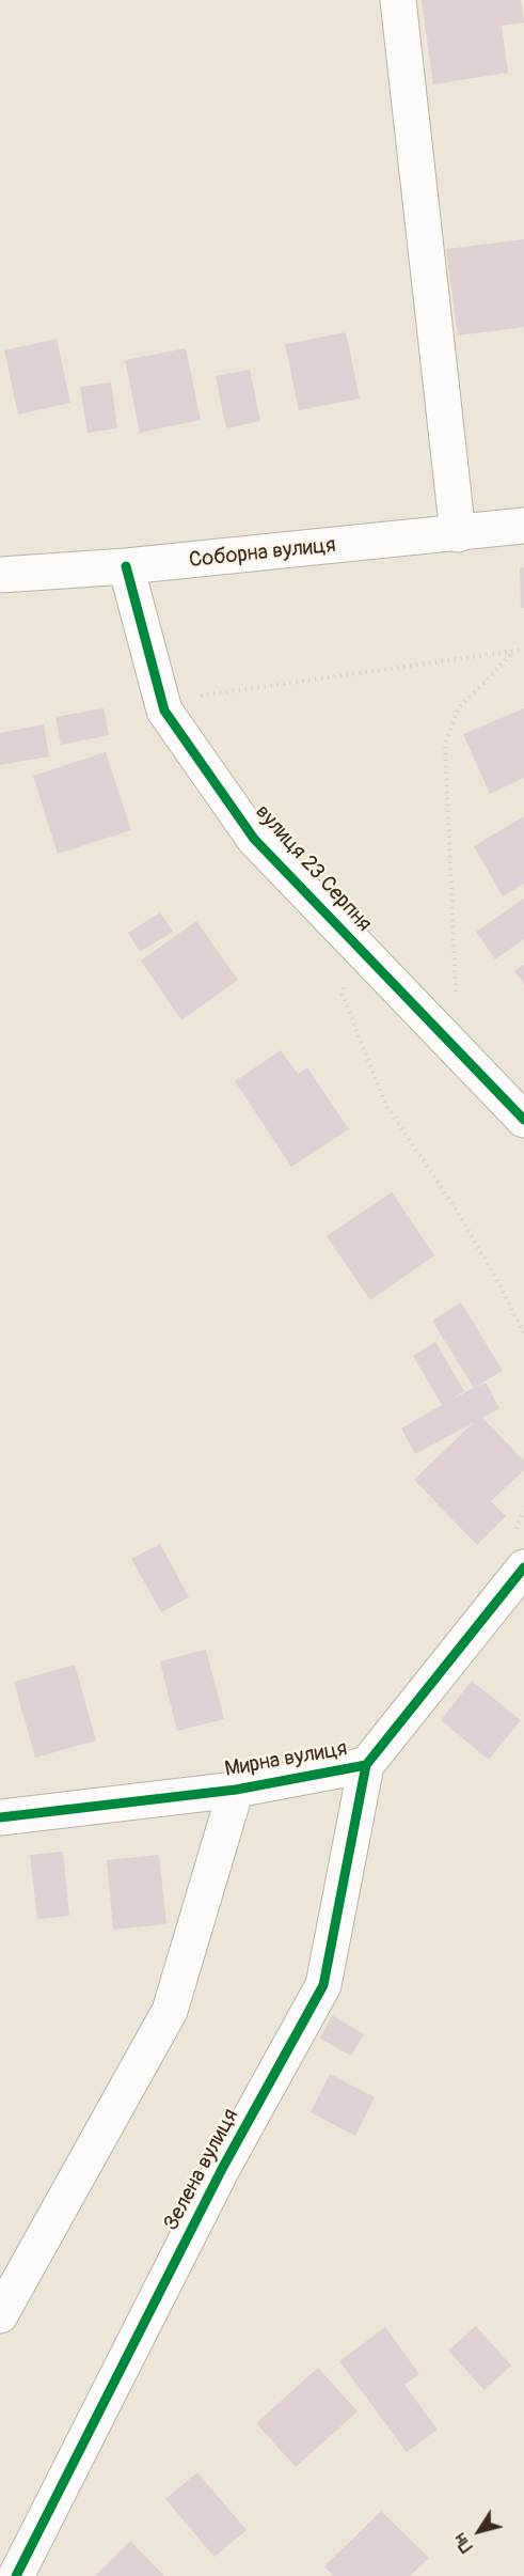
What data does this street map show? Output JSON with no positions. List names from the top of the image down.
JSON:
{
  "streets": {
    "street": [
      "Соборна вулиця",
      "вулиця 23 Серпня",
      "Мирна вулиця",
      "Зелена вулиця"
    ]
  },
  "crossings": [
    ["Соборна вулиця", "вулиця 23 Серпня"],
    ["Мирна вулиця", "Зелена вулиця"]
  ],
  "north": "bottom left"
}
